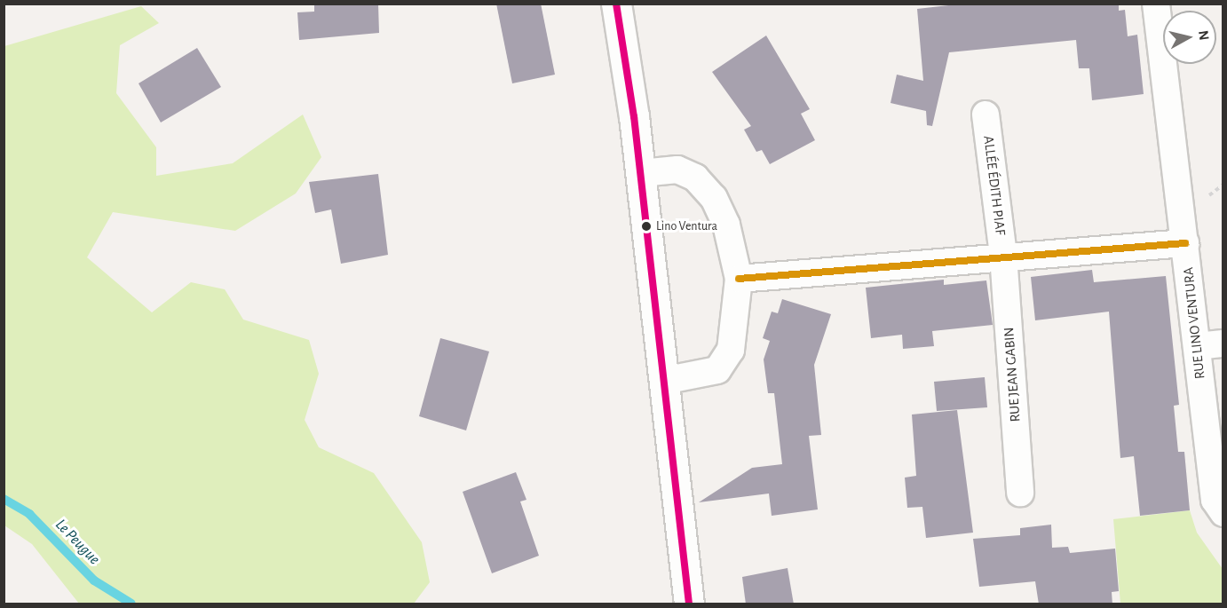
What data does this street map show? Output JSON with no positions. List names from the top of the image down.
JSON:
{
  "streets": {
    "street": ["ALLÉE ÉDITH PIAF", "RUE LINO VENTURA", "RUE JEAN GABIN"]
  },
  "crossings": [
    ["ALLÉE ÉDITH PIAF", "RUE JEAN GABIN"]
  ],
  "water": ["Le Peugue"],
  "places": ["Lino Ventura"],
  "north": "right"
}
